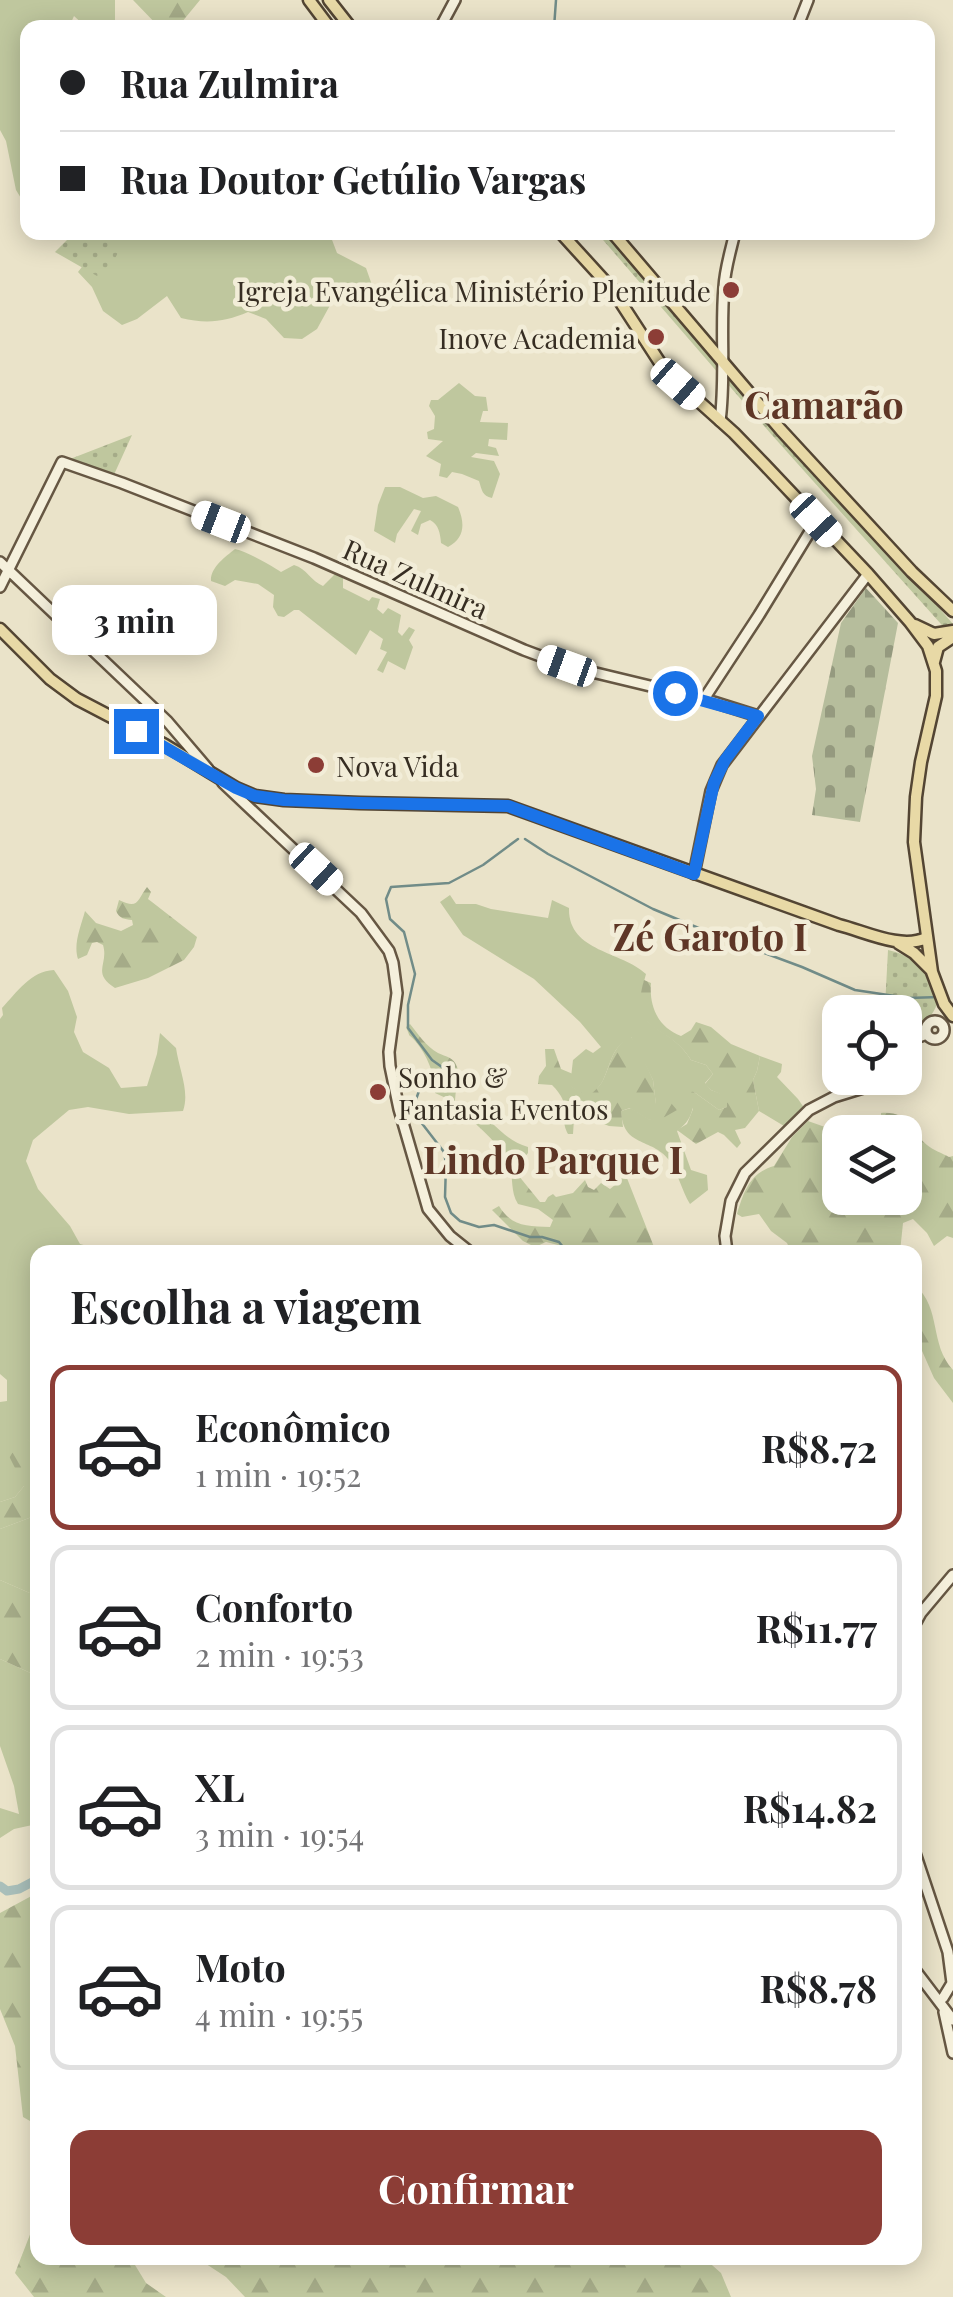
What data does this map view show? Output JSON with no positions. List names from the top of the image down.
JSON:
{
  "streets": {
    "main road": ["Rua Zulmira"]
  },
  "districts": ["Camarão", "Zé Garoto I", "Lindo Parque I"],
  "places": [
    "Igreja Evangélica Ministério Plenitude",
    "Inove Academia",
    "Nova Vida",
    "Sonho & Fantasia Eventos"
  ],
  "page": {
    "banner": ["Rua Zulmira", "Rua Doutor Getúlio Vargas"],
    "bubble": "3 min",
    "heading": "Escolha a viagem",
    "list": [
      {
        "name": "Econômico",
        "note": "1 min · 19:52",
        "value": "R$8.72"
      },
      {
        "name": "Conforto",
        "note": "2 min · 19:53",
        "value": "R$11.77"
      },
      {
        "name": "XL",
        "note": "3 min · 19:54",
        "value": "R$14.82"
      },
      {
        "name": "Moto",
        "note": "4 min · 19:55",
        "value": "R$8.78"
      }
    ],
    "buttons": "Confirmar"
  }
}
